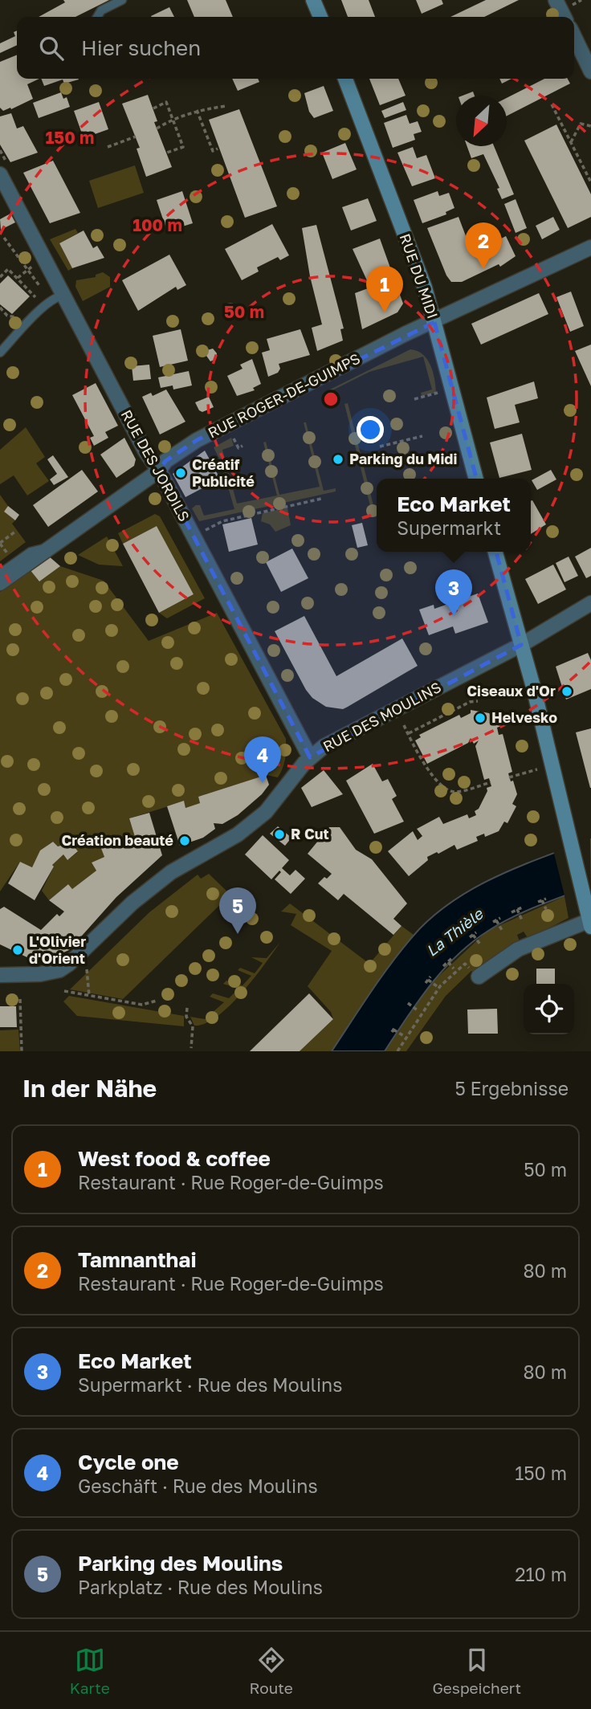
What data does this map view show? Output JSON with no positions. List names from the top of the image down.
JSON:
{
  "streets": {
    "main road": ["RUE DU MIDI"],
    "street": ["RUE ROGER-DE-GUIMPS", "RUE DES JORDILS", "RUE DES MOULINS"]
  },
  "crossings": [
    ["RUE DU MIDI", "RUE ROGER-DE-GUIMPS"],
    ["RUE ROGER-DE-GUIMPS", "RUE DES JORDILS"],
    ["RUE DES JORDILS", "RUE DES MOULINS"]
  ],
  "water": ["La Thièle"],
  "places": [
    "Parking du Midi",
    "Créatif Publicité",
    "Ciseaux d'Or",
    "Helvesko",
    "R Cut",
    "Création beauté",
    "L'Olivier d'Orient"
  ],
  "north": "bottom left",
  "page": {
    "search": "Hier suchen",
    "pins": [
      "2",
      "1",
      "3",
      "4",
      "5"
    ],
    "popup": ["Eco Market", "Supermarkt"],
    "heading": ["In der Nähe", "5 Ergebnisse"],
    "list": [
      {
        "mark": "1",
        "name": "West food & coffee",
        "note": "Restaurant · Rue Roger-de-Guimps",
        "value": "50 m"
      },
      {
        "mark": "2",
        "name": "Tamnanthai",
        "note": "Restaurant · Rue Roger-de-Guimps",
        "value": "80 m"
      },
      {
        "mark": "3",
        "name": "Eco Market",
        "note": "Supermarkt · Rue des Moulins",
        "value": "80 m"
      },
      {
        "mark": "4",
        "name": "Cycle one",
        "note": "Geschäft · Rue des Moulins",
        "value": "150 m"
      },
      {
        "mark": "5",
        "name": "Parking des Moulins",
        "note": "Parkplatz · Rue des Moulins",
        "value": "210 m"
      }
    ],
    "nav": ["Karte", "Route", "Gespeichert"]
  },
  "rings": ["150 m", "100 m", "50 m"]
}
